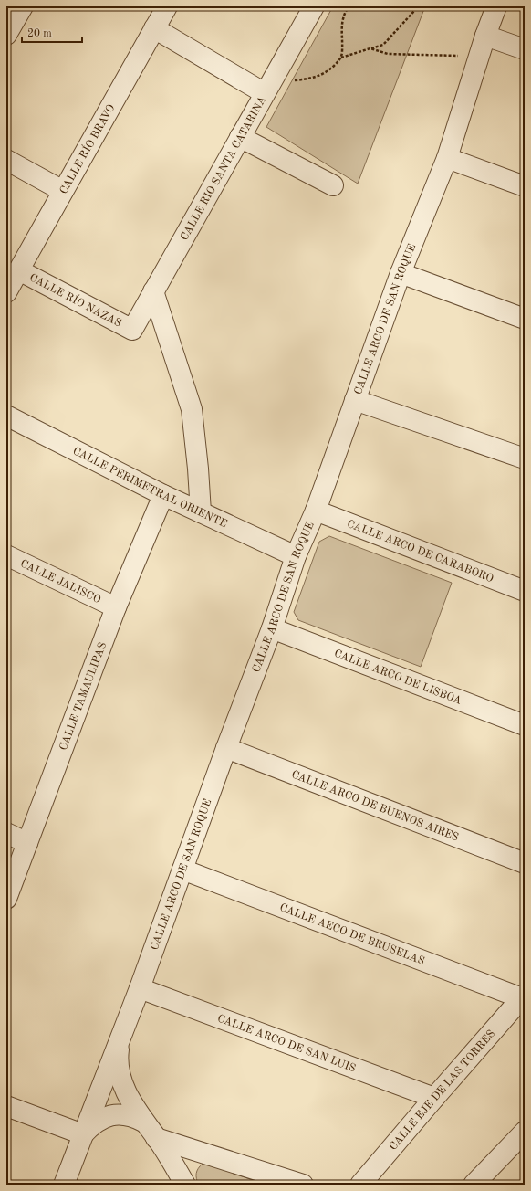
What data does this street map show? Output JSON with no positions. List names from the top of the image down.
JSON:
{
  "streets": {
    "street": [
      "CALLE RÍO BRAVO",
      "CALLE RÍO SANTA CATARINA",
      "CALLE RÍO NAZAS",
      "CALLE ARCO DE SAN ROQUE",
      "CALLE PERIMETRAL ORIENTE",
      "CALLE ARCO DE CARABORO",
      "CALLE JALISCO",
      "CALLE ARCO DE LISBOA",
      "CALLE TAMAULIPAS",
      "CALLE ARCO DE BUENOS AIRES",
      "CALLE AECO DE BRUSELAS",
      "CALLE ARCO DE SAN LUIS",
      "CALLE EJE DE LAS TORRES"
    ]
  },
  "crossings": [
    ["CALLE RÍO BRAVO", "CALLE RÍO NAZAS"],
    ["CALLE RÍO SANTA CATARINA", "CALLE RÍO NAZAS"],
    ["CALLE ARCO DE SAN ROQUE", "CALLE PERIMETRAL ORIENTE"],
    ["CALLE ARCO DE SAN ROQUE", "CALLE ARCO DE CARABORO"],
    ["CALLE ARCO DE SAN ROQUE", "CALLE ARCO DE LISBOA"],
    ["CALLE ARCO DE SAN ROQUE", "CALLE ARCO DE BUENOS AIRES"],
    ["CALLE ARCO DE SAN ROQUE", "CALLE AECO DE BRUSELAS"],
    ["CALLE ARCO DE SAN ROQUE", "CALLE ARCO DE SAN LUIS"],
    ["CALLE PERIMETRAL ORIENTE", "CALLE TAMAULIPAS"],
    ["CALLE JALISCO", "CALLE TAMAULIPAS"],
    ["CALLE AECO DE BRUSELAS", "CALLE EJE DE LAS TORRES"],
    ["CALLE ARCO DE SAN LUIS", "CALLE EJE DE LAS TORRES"]
  ],
  "scale_bar": "20 m"
}
